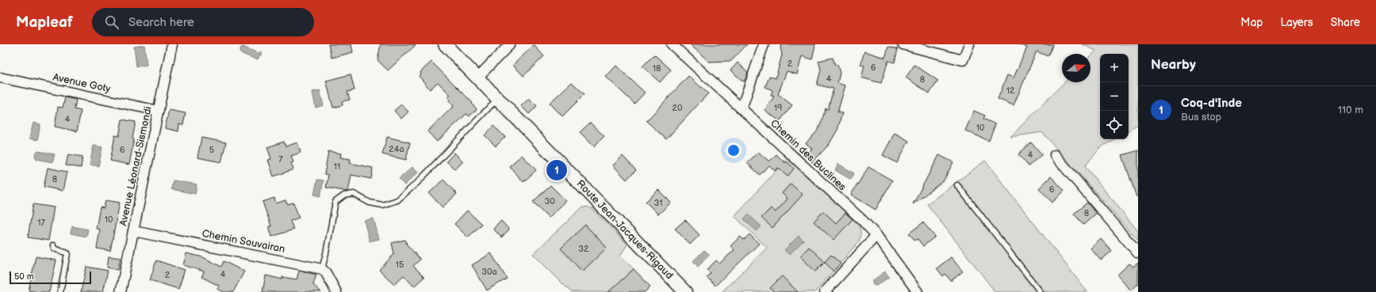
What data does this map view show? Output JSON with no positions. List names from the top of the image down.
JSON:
{
  "streets": {
    "street": [
      "Avenue Goty",
      "Chemin des Buclines",
      "Avenue Léonard-Sismondi",
      "Route Jean-Jacques-Rigaud",
      "Chemin Souvairan"
    ]
  },
  "crossings": [
    ["Avenue Goty", "Avenue Léonard-Sismondi"],
    ["Avenue Léonard-Sismondi", "Chemin Souvairan"]
  ],
  "house_numbers": [
    "2",
    "6",
    "18",
    "4",
    "8",
    "12",
    "20",
    "19",
    "4",
    "10",
    "24a",
    "6",
    "5",
    "4",
    "7",
    "11",
    "8",
    "6",
    "30",
    "31",
    "8",
    "10",
    "17",
    "32",
    "15",
    "30a",
    "4",
    "2"
  ],
  "scale_bar": "50 m",
  "north": "right",
  "page": {
    "header": "Mapleaf",
    "search": "Search here",
    "nav": ["Map", "Layers", "Share"],
    "heading": "Nearby",
    "map_buttons": ["+", "−"],
    "list": [
      {
        "mark": "1",
        "name": "Coq-d'Inde",
        "note": "Bus stop",
        "value": "110 m"
      }
    ],
    "pins": "1",
    "scale": "50 m"
  }
}
